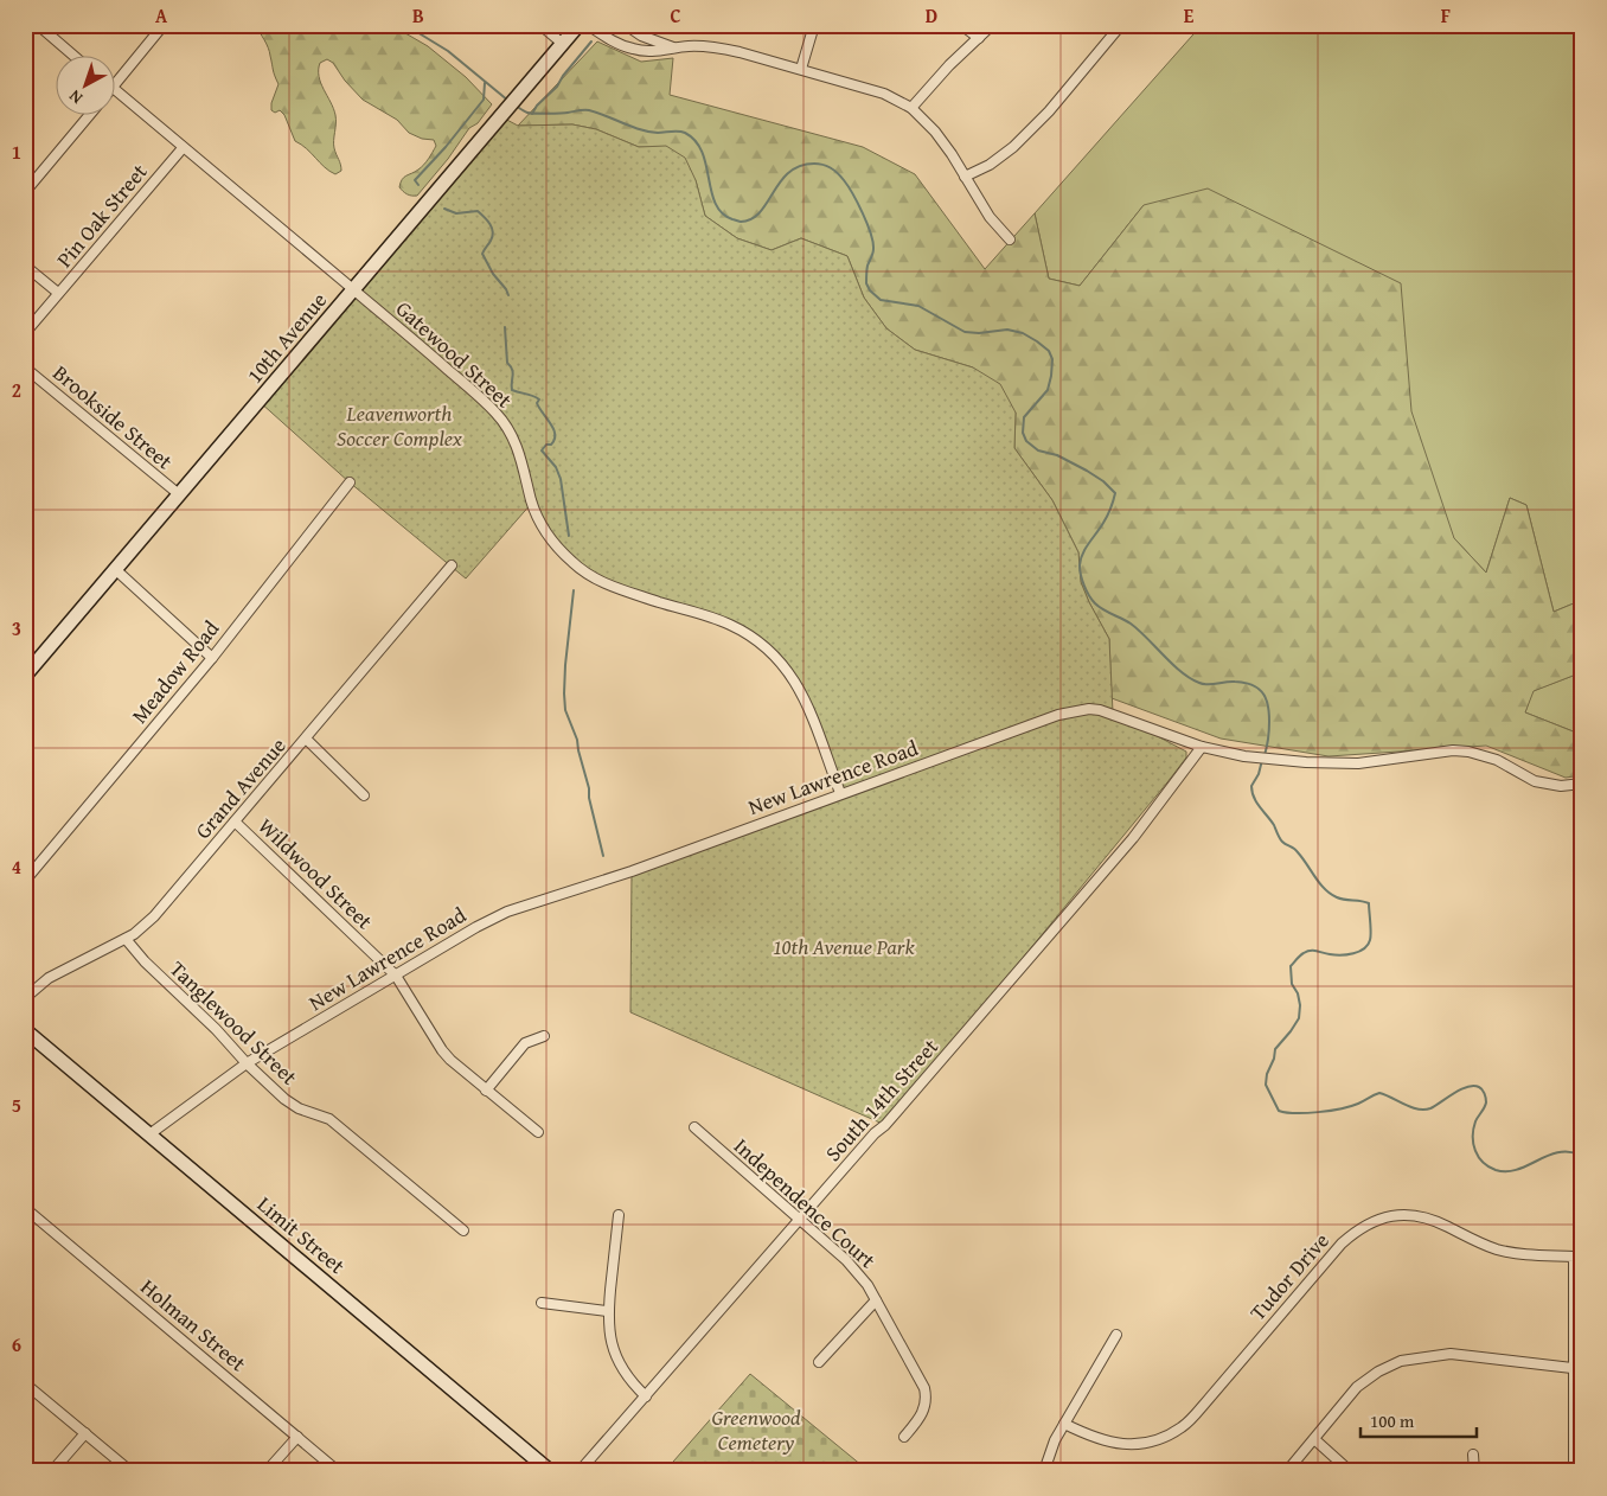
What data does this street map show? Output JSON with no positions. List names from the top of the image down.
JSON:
{
  "streets": {
    "street": [
      "Pin Oak Street",
      "10th Avenue",
      "Gatewood Street",
      "Brookside Street",
      "Meadow Road",
      "New Lawrence Road",
      "Grand Avenue",
      "Wildwood Street",
      "Tanglewood Street",
      "South 14th Street",
      "Independence Court",
      "Limit Street",
      "Tudor Drive",
      "Holman Street"
    ]
  },
  "crossings": [
    ["Pin Oak Street", "Gatewood Street"],
    ["10th Avenue", "Gatewood Street"],
    ["10th Avenue", "Brookside Street"],
    ["Gatewood Street", "New Lawrence Road"],
    ["New Lawrence Road", "Wildwood Street"],
    ["New Lawrence Road", "Tanglewood Street"],
    ["New Lawrence Road", "South 14th Street"],
    ["New Lawrence Road", "Limit Street"],
    ["Grand Avenue", "Wildwood Street"],
    ["Grand Avenue", "Tanglewood Street"],
    ["South 14th Street", "Independence Court"]
  ],
  "parks": ["Leavenworth Soccer Complex", "10th Avenue Park", "Greenwood Cemetery"],
  "scale_bar": "100 m",
  "north": "bottom left",
  "grid": {
    "columns": [
      "A",
      "B",
      "C",
      "D",
      "E",
      "F"
    ],
    "rows": [
      "1",
      "2",
      "3",
      "4",
      "5",
      "6"
    ]
  }
}
